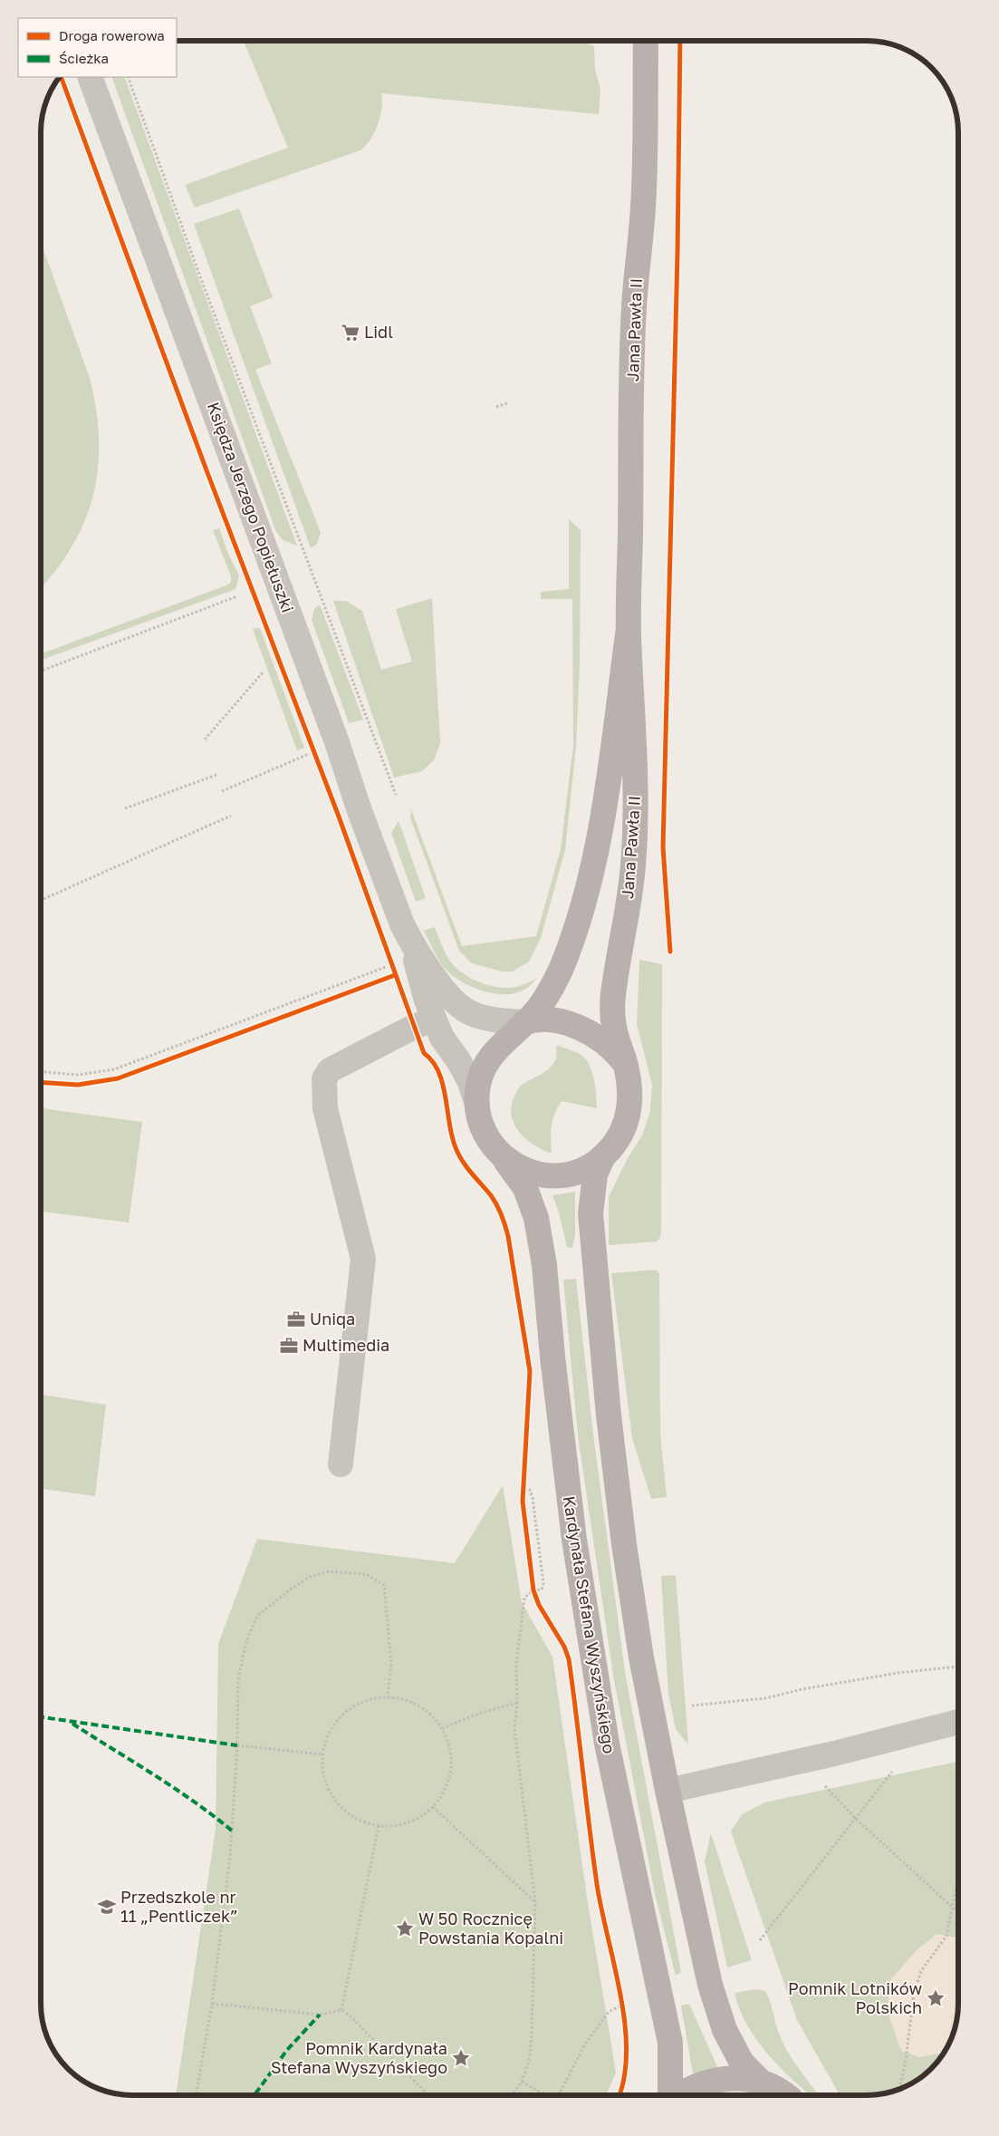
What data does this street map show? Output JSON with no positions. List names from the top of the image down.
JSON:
{
  "streets": {
    "main road": ["Jana Pawła II", "Kardynała Stefana Wyszyńskiego"],
    "street": ["Księdza Jerzego Popiełuszki"]
  },
  "crossings": [
    ["Jana Pawła II", "Księdza Jerzego Popiełuszki"],
    ["Jana Pawła II", "Kardynała Stefana Wyszyńskiego"],
    ["Księdza Jerzego Popiełuszki", "Kardynała Stefana Wyszyńskiego"]
  ],
  "places": {
    "supermarket": ["Lidl"],
    "office": ["Uniqa", "Multimedia"],
    "school or university": ["Przedszkole nr 11 „Pentliczek”"],
    "place": ["W 50 Rocznicę Powstania Kopalni", "Pomnik Lotników Polskich", "Pomnik Kardynała Stefana Wyszyńskiego"]
  },
  "legend": ["Droga rowerowa", "Ścieżka"]
}
